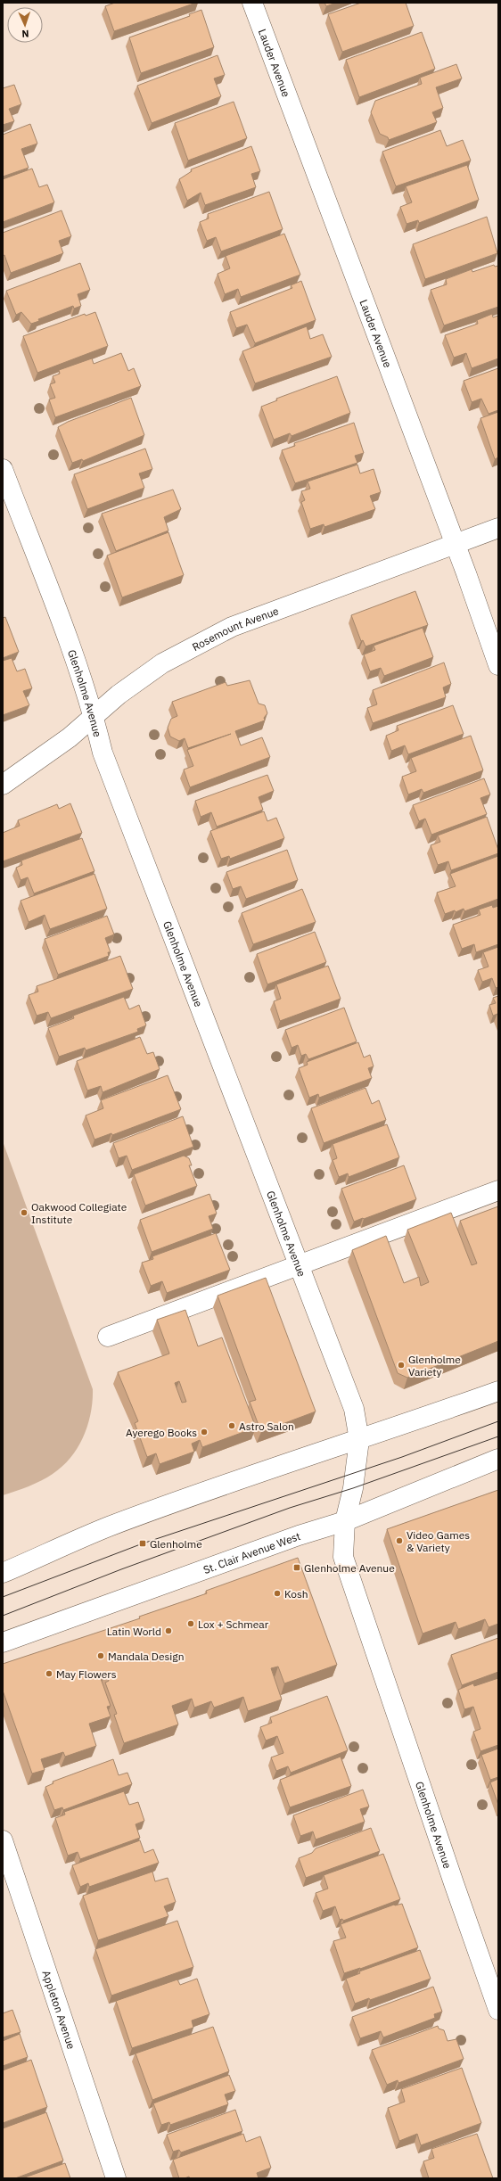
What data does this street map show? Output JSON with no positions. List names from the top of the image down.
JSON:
{
  "streets": {
    "street": [
      "Lauder Avenue",
      "Rosemount Avenue",
      "Glenholme Avenue",
      "St. Clair Avenue West",
      "Appleton Avenue"
    ]
  },
  "crossings": [
    ["Lauder Avenue", "Rosemount Avenue"],
    ["Rosemount Avenue", "Glenholme Avenue"],
    ["Glenholme Avenue", "St. Clair Avenue West"]
  ],
  "places": {
    "other": [
      "Oakwood Collegiate Institute",
      "Glenholme Variety",
      "Astro Salon",
      "Ayerego Books",
      "Video Games & Variety",
      "Kosh",
      "Lox + Schmear",
      "Latin World",
      "Mandala Design",
      "May Flowers"
    ],
    "transit": ["Glenholme", "Glenholme Avenue"]
  },
  "north": "bottom"
}
